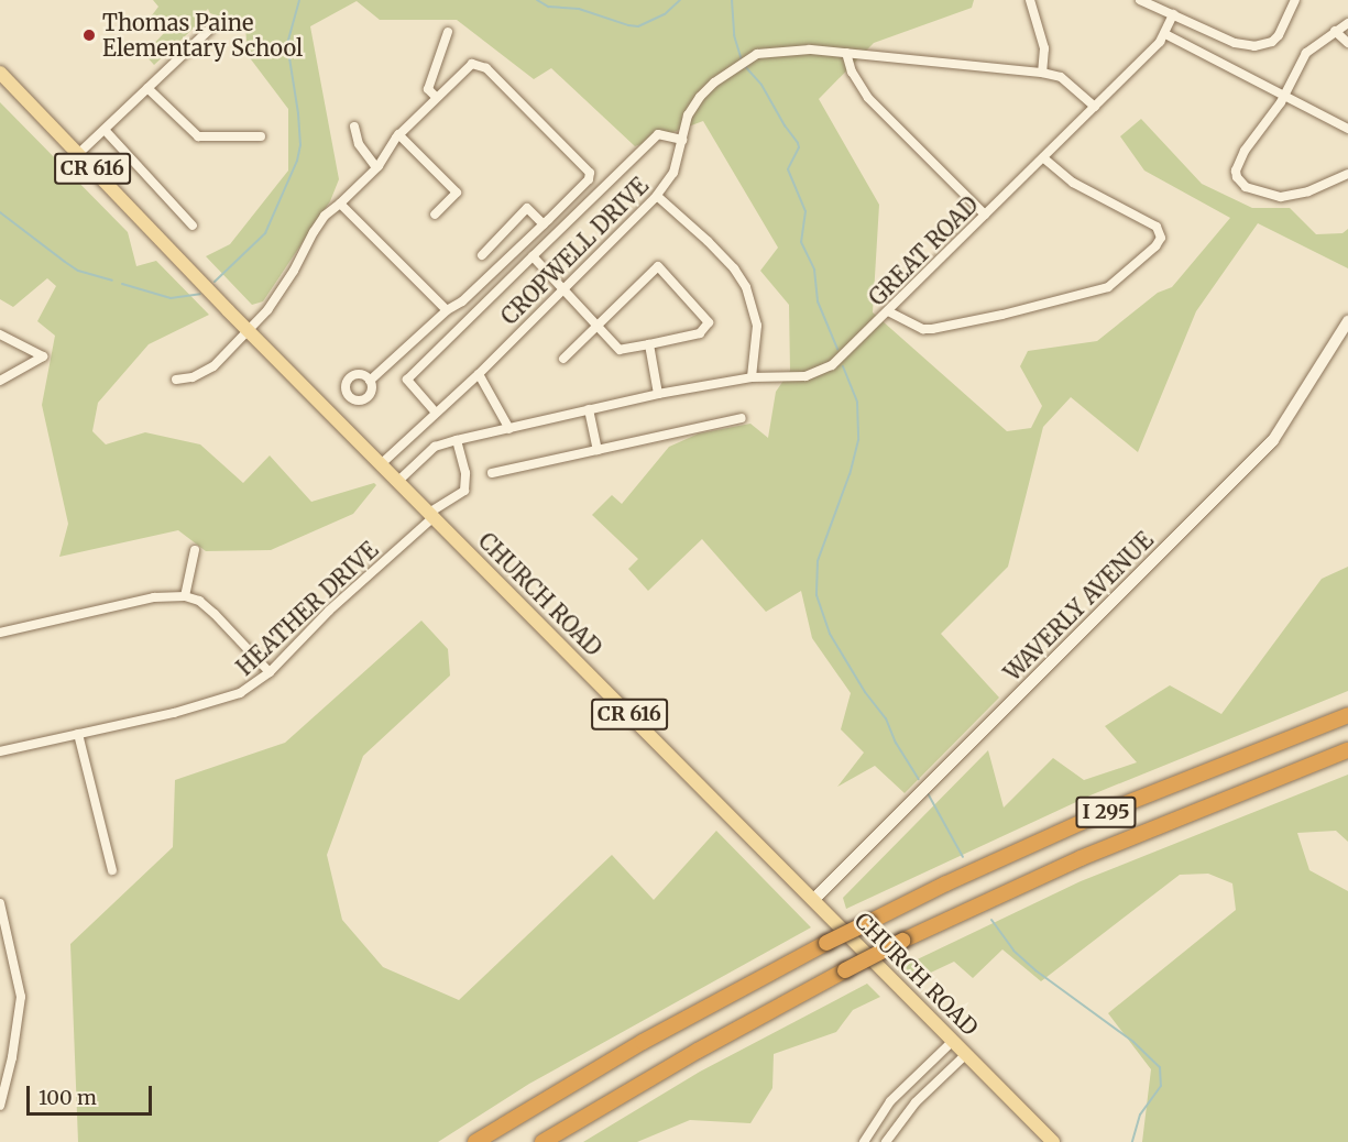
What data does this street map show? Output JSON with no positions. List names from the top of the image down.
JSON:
{
  "streets": {
    "highway": ["I 295"],
    "main road": ["CR 616", "CHURCH ROAD"],
    "street": [
      "CROPWELL DRIVE",
      "GREAT ROAD",
      "WAVERLY AVENUE",
      "HEATHER DRIVE"
    ]
  },
  "crossings": [
    ["CROPWELL DRIVE", "GREAT ROAD"],
    ["CROPWELL DRIVE", "CHURCH ROAD"],
    ["GREAT ROAD", "CHURCH ROAD"],
    ["CHURCH ROAD", "WAVERLY AVENUE"],
    ["CHURCH ROAD", "HEATHER DRIVE"]
  ],
  "places": ["Thomas Paine Elementary School"],
  "scale_bar": "100 m"
}
